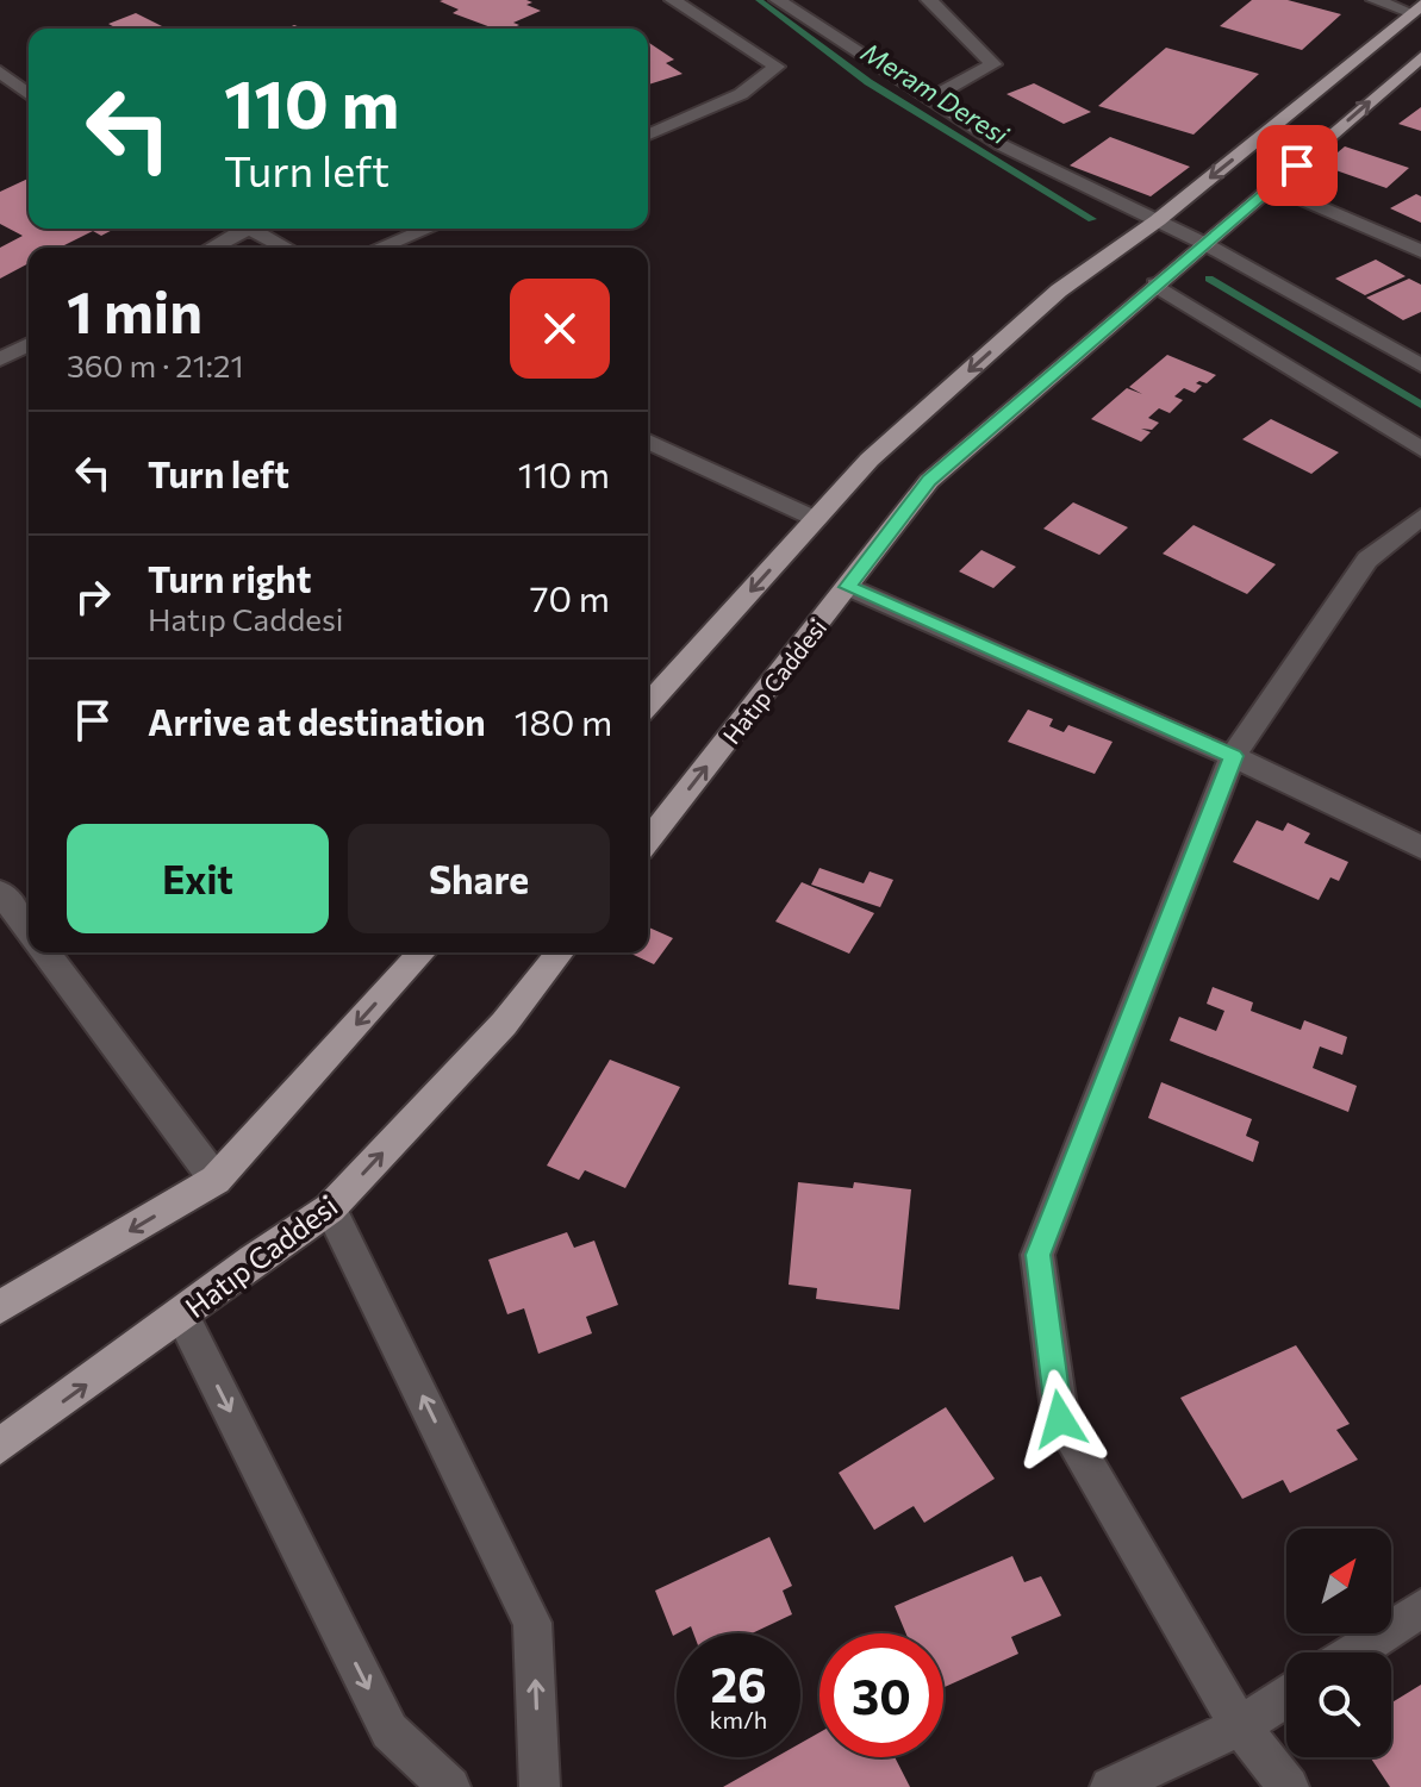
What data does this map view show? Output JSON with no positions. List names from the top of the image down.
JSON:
{
  "streets": {
    "main road": ["Hatıp Caddesi"]
  },
  "water": ["Meram Deresi"],
  "north": "top right",
  "page": {
    "turn": ["110 m", "Turn left"],
    "heading": ["1 min", "360 m · 21:21"],
    "list": [
      {
        "name": "Turn left",
        "value": "110 m"
      },
      {
        "name": "Turn right",
        "note": "Hatıp Caddesi",
        "value": "70 m"
      },
      {
        "name": "Arrive at destination",
        "value": "180 m"
      }
    ],
    "buttons": ["Exit", "Share"],
    "speed": "26 km/h",
    "limit": "30"
  }
}
